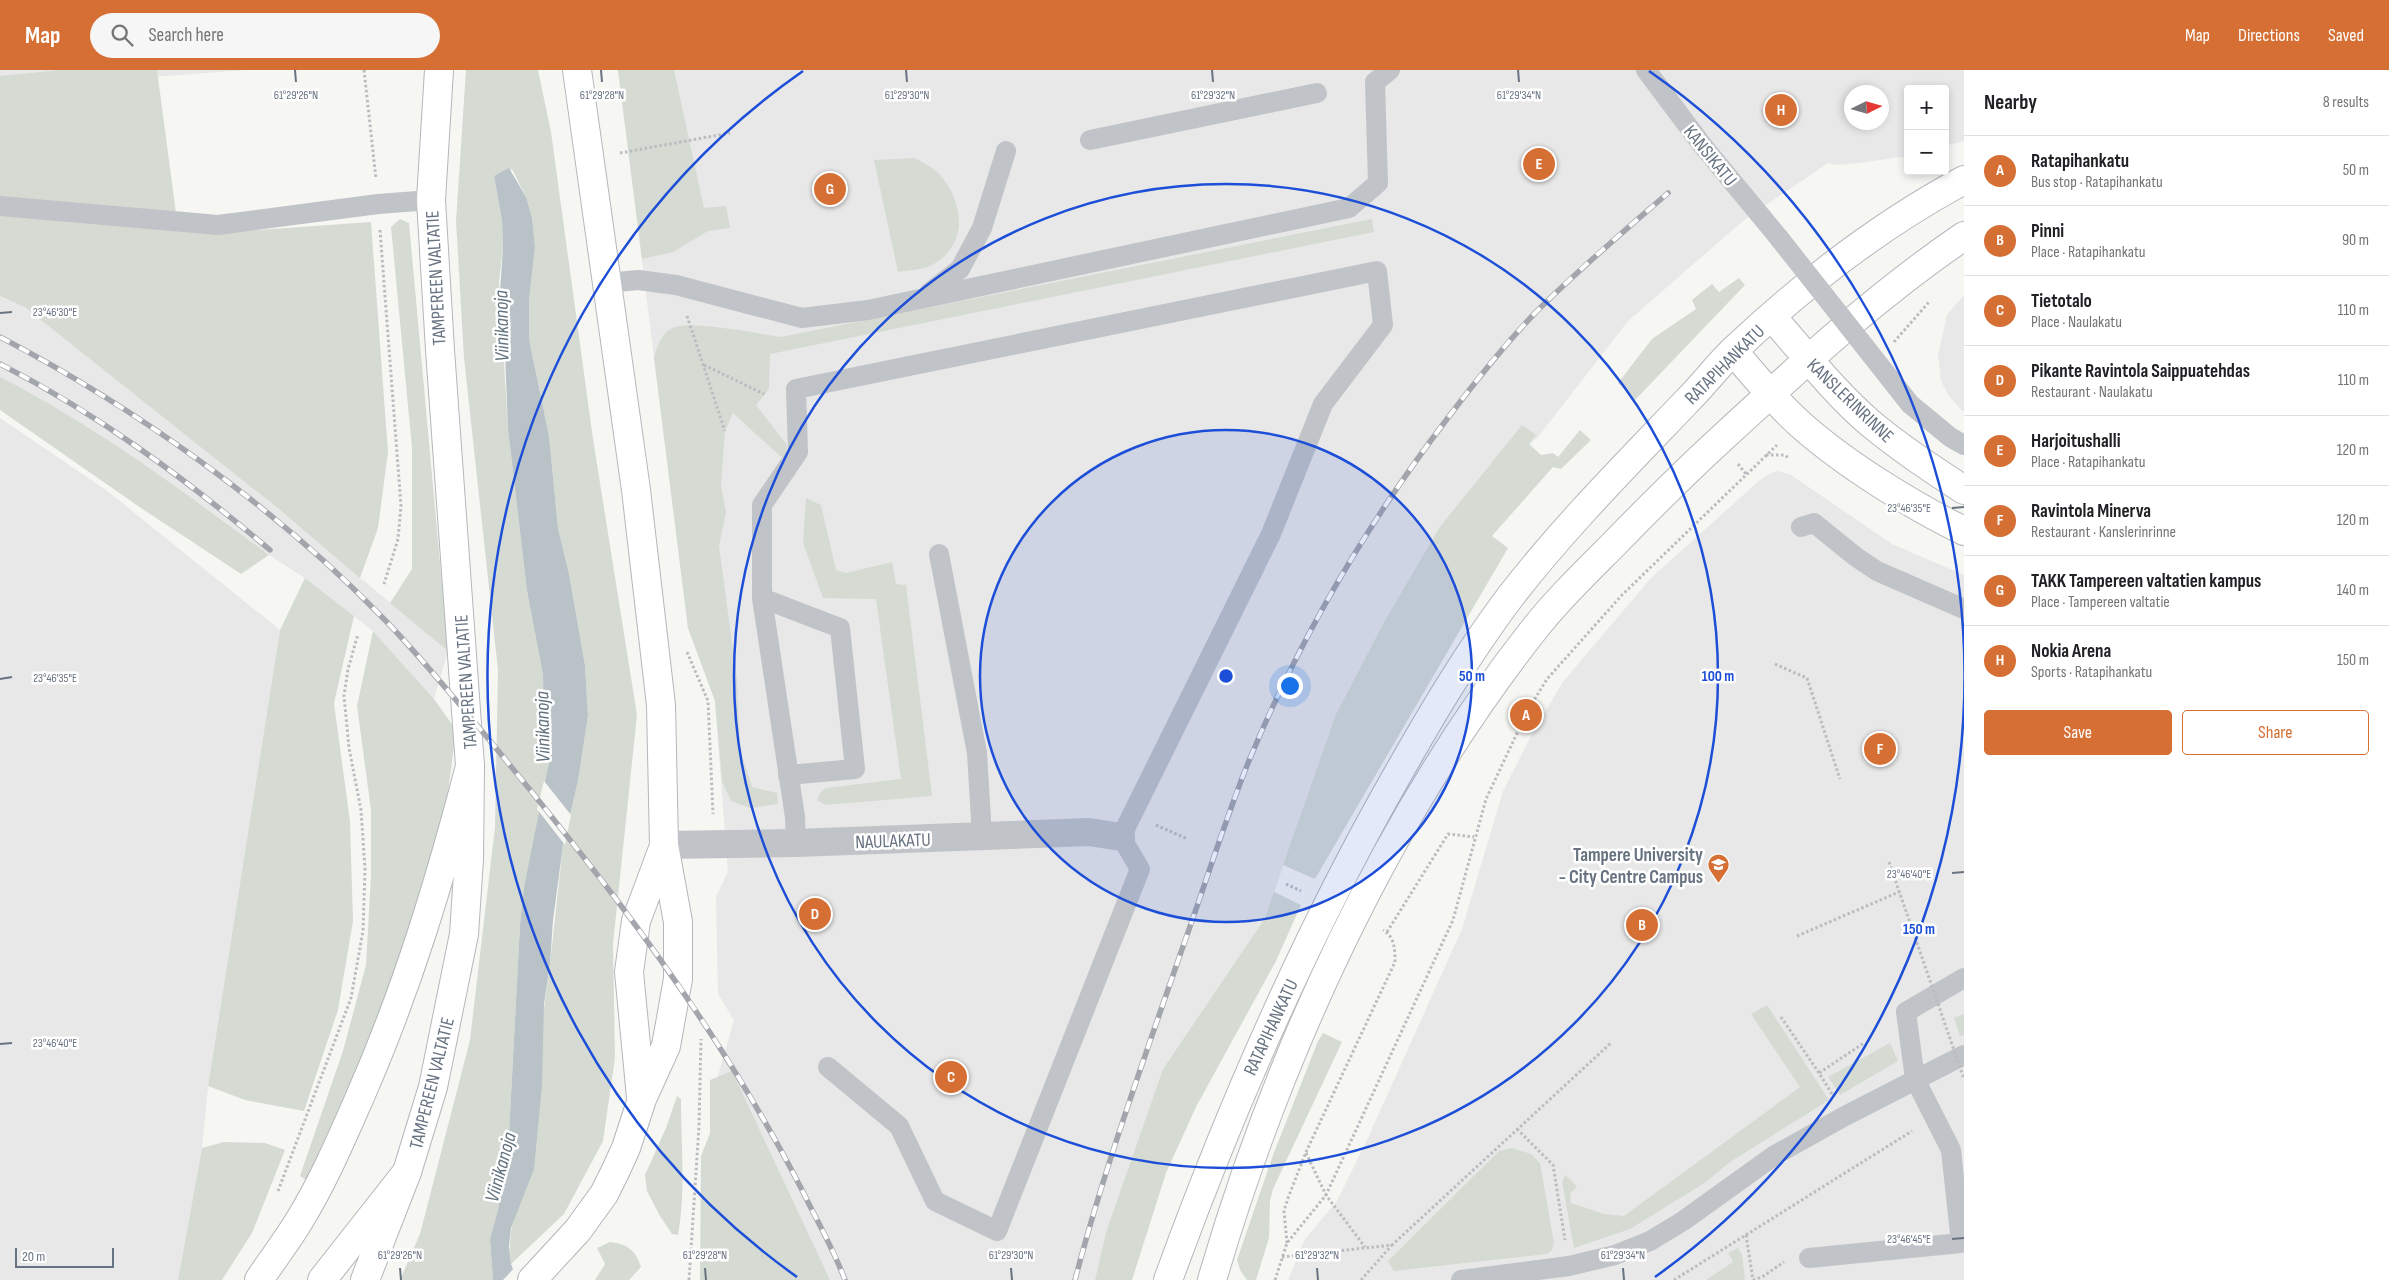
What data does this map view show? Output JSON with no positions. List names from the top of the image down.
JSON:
{
  "streets": {
    "main road": ["TAMPEREEN VALTATIE", "RATAPIHANKATU", "KANSLERINRINNE"],
    "street": ["NAULAKATU"],
    "lane": ["KANSIKATU"]
  },
  "crossings": [
    ["RATAPIHANKATU", "KANSLERINRINNE"]
  ],
  "water": ["Viinikanoja"],
  "places": {
    "school or university": ["Tampere University - City Centre Campus"]
  },
  "scale_bar": "20 m",
  "north": "right",
  "page": {
    "header": "Map",
    "search": "Search here",
    "nav": ["Map", "Directions", "Saved"],
    "heading": ["Nearby", "8 results"],
    "map_buttons": ["+", "−"],
    "pins": [
      "H",
      "E",
      "G",
      "A",
      "F",
      "D",
      "B",
      "C"
    ],
    "list": [
      {
        "mark": "A",
        "name": "Ratapihankatu",
        "note": "Bus stop · Ratapihankatu",
        "value": "50 m"
      },
      {
        "mark": "B",
        "name": "Pinni",
        "note": "Place · Ratapihankatu",
        "value": "90 m"
      },
      {
        "mark": "C",
        "name": "Tietotalo",
        "note": "Place · Naulakatu",
        "value": "110 m"
      },
      {
        "mark": "D",
        "name": "Pikante Ravintola Saippuatehdas",
        "note": "Restaurant · Naulakatu",
        "value": "110 m"
      },
      {
        "mark": "E",
        "name": "Harjoitushalli",
        "note": "Place · Ratapihankatu",
        "value": "120 m"
      },
      {
        "mark": "F",
        "name": "Ravintola Minerva",
        "note": "Restaurant · Kanslerinrinne",
        "value": "120 m"
      },
      {
        "mark": "G",
        "name": "TAKK Tampereen valtatien kampus",
        "note": "Place · Tampereen valtatie",
        "value": "140 m"
      },
      {
        "mark": "H",
        "name": "Nokia Arena",
        "note": "Sports · Ratapihankatu",
        "value": "150 m"
      }
    ],
    "buttons": ["Save", "Share"],
    "scale": "20 m"
  },
  "coordinates": [
    "61°29'26\"N",
    "61°29'28\"N",
    "61°29'30\"N",
    "61°29'32\"N",
    "61°29'34\"N",
    "23°46'30\"E",
    "23°46'35\"E",
    "23°46'40\"E",
    "23°46'45\"E"
  ],
  "rings": ["50 m", "100 m", "150 m"]
}
